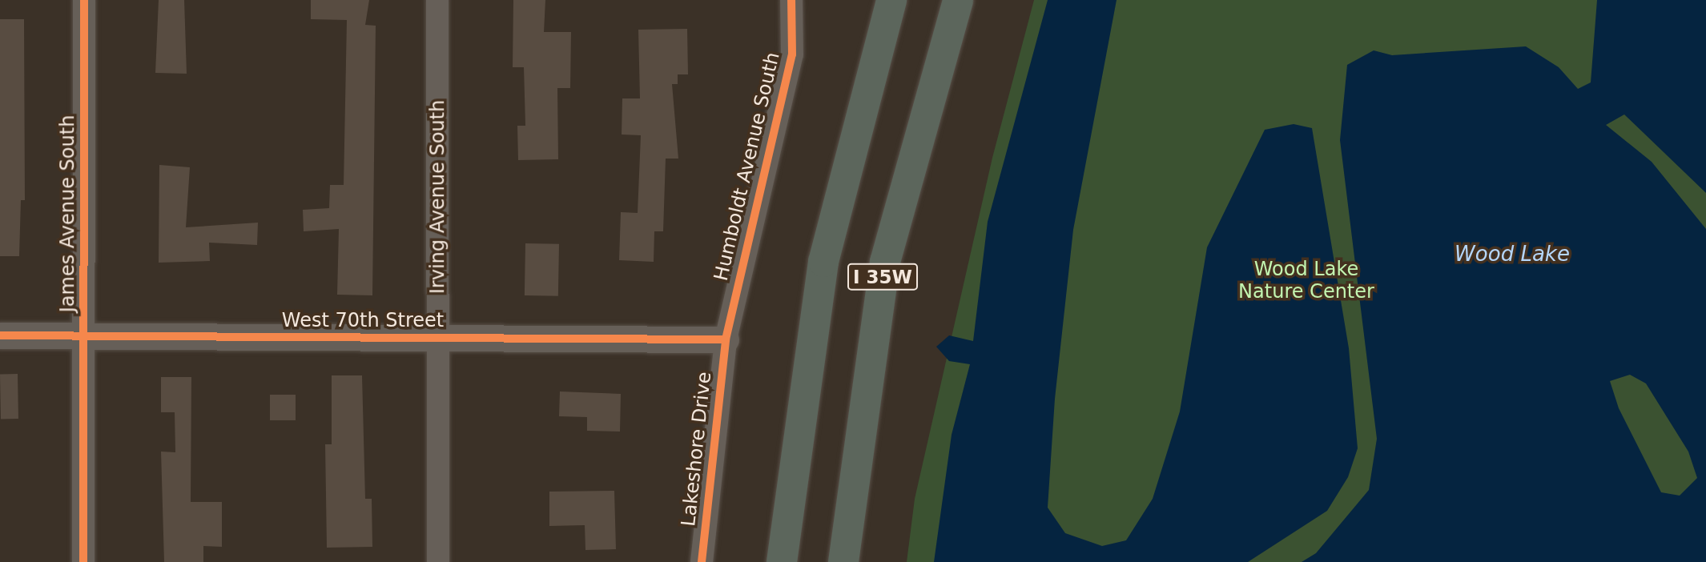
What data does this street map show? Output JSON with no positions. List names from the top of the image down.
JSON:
{
  "streets": {
    "highway": ["I 35W"],
    "street": [
      "Humboldt Avenue South",
      "Irving Avenue South",
      "James Avenue South",
      "West 70th Street",
      "Lakeshore Drive"
    ]
  },
  "crossings": [
    ["Humboldt Avenue South", "West 70th Street"],
    ["Humboldt Avenue South", "Lakeshore Drive"],
    ["Irving Avenue South", "West 70th Street"],
    ["James Avenue South", "West 70th Street"],
    ["West 70th Street", "Lakeshore Drive"]
  ],
  "water": ["Wood Lake"],
  "parks": ["Wood Lake Nature Center"]
}
